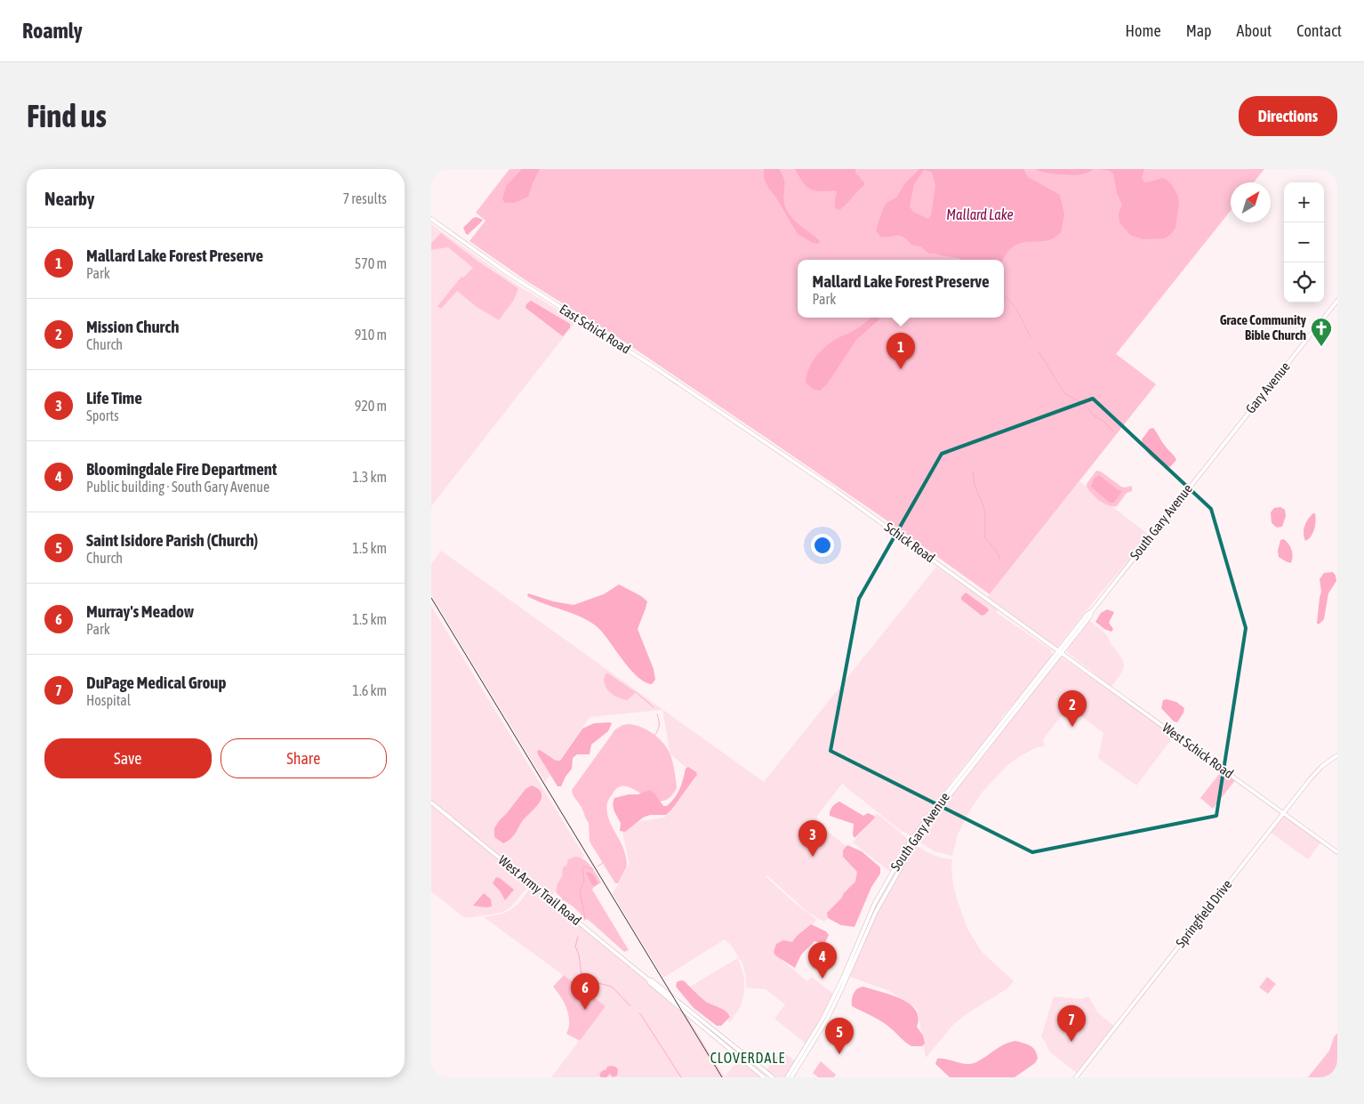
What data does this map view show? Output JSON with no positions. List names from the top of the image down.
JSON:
{
  "streets": {
    "main road": [
      "East Schick Road",
      "Gary Avenue",
      "South Gary Avenue",
      "Schick Road",
      "West Schick Road",
      "West Army Trail Road",
      "Springfield Drive"
    ]
  },
  "crossings": [
    ["East Schick Road", "Schick Road"],
    ["Gary Avenue", "South Gary Avenue"],
    ["South Gary Avenue", "Schick Road"],
    ["South Gary Avenue", "West Schick Road"],
    ["Schick Road", "West Schick Road"],
    ["West Schick Road", "Springfield Drive"]
  ],
  "districts": ["CLOVERDALE"],
  "water": ["Mallard Lake"],
  "places": {
    "church": ["Grace Community Bible Church"]
  },
  "north": "top right",
  "page": {
    "header": "Roamly",
    "nav": [
      "Home",
      "Map",
      "About",
      "Contact"
    ],
    "buttons": [
      "Directions",
      ["Save", "Share"]
    ],
    "title": "Find us",
    "heading": ["Nearby", "7 results"],
    "map_buttons": ["+", "−"],
    "list": [
      {
        "mark": "1",
        "name": "Mallard Lake Forest Preserve",
        "note": "Park",
        "value": "570 m"
      },
      {
        "mark": "2",
        "name": "Mission Church",
        "note": "Church",
        "value": "910 m"
      },
      {
        "mark": "3",
        "name": "Life Time",
        "note": "Sports",
        "value": "920 m"
      },
      {
        "mark": "4",
        "name": "Bloomingdale Fire Department",
        "note": "Public building · South Gary Avenue",
        "value": "1.3 km"
      },
      {
        "mark": "5",
        "name": "Saint Isidore Parish (Church)",
        "note": "Church",
        "value": "1.5 km"
      },
      {
        "mark": "6",
        "name": "Murray's Meadow",
        "note": "Park",
        "value": "1.5 km"
      },
      {
        "mark": "7",
        "name": "DuPage Medical Group",
        "note": "Hospital",
        "value": "1.6 km"
      }
    ],
    "popup": ["Mallard Lake Forest Preserve", "Park"],
    "pins": [
      "1",
      "2",
      "3",
      "4",
      "6",
      "7",
      "5"
    ]
  }
}
